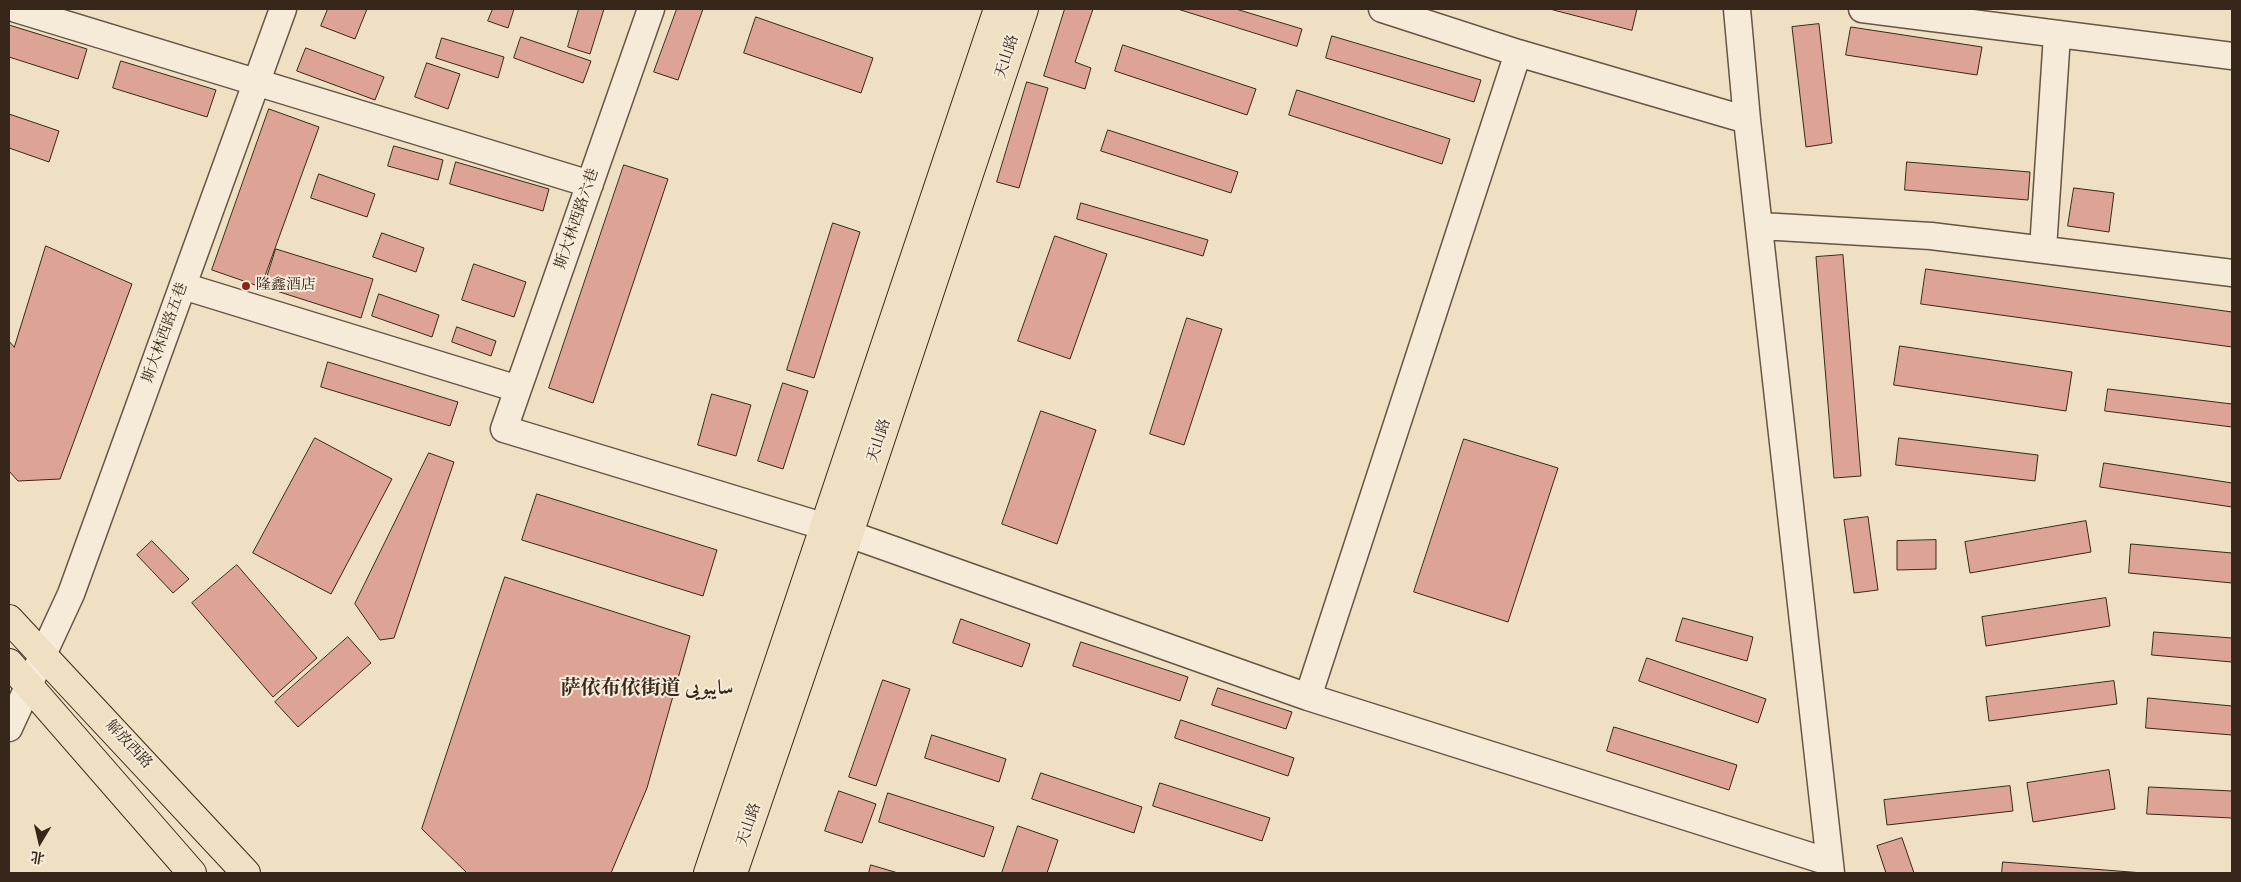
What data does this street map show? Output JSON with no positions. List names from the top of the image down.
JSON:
{
  "streets": {
    "main road": ["天山路", "解放西路"],
    "street": ["斯大林西路六巷", "斯大林西路五巷"]
  },
  "crossings": [
    ["天山路", "斯大林西路六巷"],
    ["斯大林西路五巷", "解放西路"]
  ],
  "districts": ["萨依布依街道 سايبويى"],
  "places": ["隆鑫酒店"],
  "north": "bottom"
}
